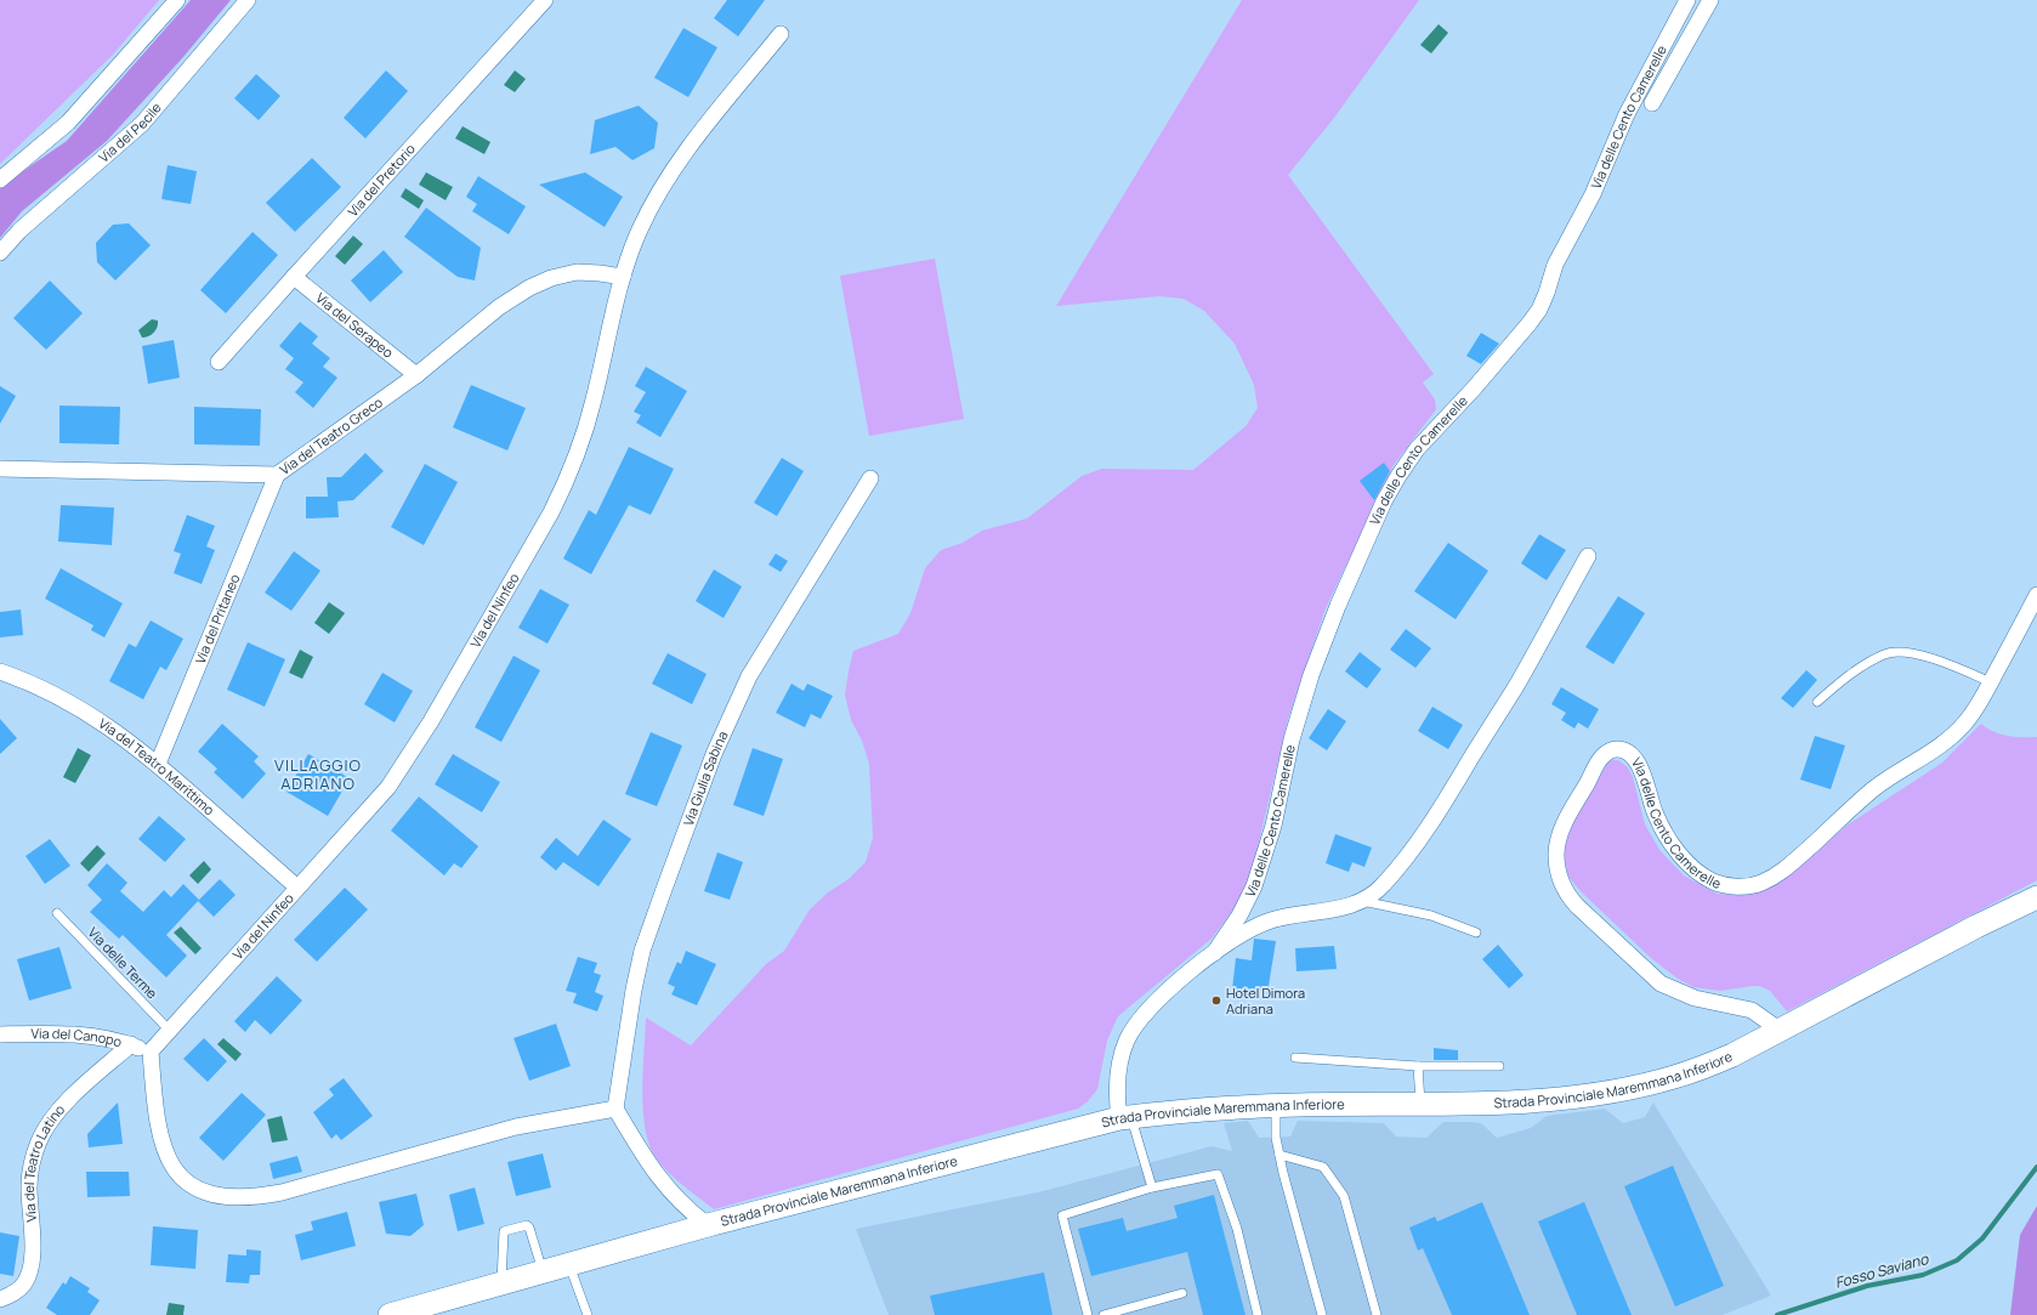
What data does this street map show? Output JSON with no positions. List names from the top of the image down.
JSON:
{
  "streets": {
    "main road": ["Strada Provinciale Maremmana Inferiore"],
    "street": [
      "Via delle Cento Camerelle",
      "Via del Pecile",
      "Via del Pretorio",
      "Via del Serapeo",
      "Via del Teatro Greco",
      "Via del Ninfeo",
      "Via del Pritaneo",
      "Via del Teatro Marittimo",
      "Via Giulia Sabina",
      "Via del Canopo",
      "Via del Teatro Latino"
    ],
    "lane": ["Via delle Terme"]
  },
  "crossings": [
    ["Via delle Cento Camerelle", "Strada Provinciale Maremmana Inferiore"],
    ["Via del Pretorio", "Via del Serapeo"],
    ["Via del Serapeo", "Via del Teatro Greco"],
    ["Via del Teatro Greco", "Via del Ninfeo"],
    ["Via del Teatro Greco", "Via del Pritaneo"],
    ["Via del Ninfeo", "Via del Teatro Marittimo"],
    ["Via del Ninfeo", "Via delle Terme"],
    ["Via del Ninfeo", "Via del Canopo"],
    ["Via del Pritaneo", "Via del Teatro Marittimo"],
    ["Via del Canopo", "Via del Teatro Latino"]
  ],
  "districts": ["VILLAGGIO ADRIANO"],
  "water": ["Fosso Saviano"],
  "places": ["Hotel Dimora Adriana"]
}
